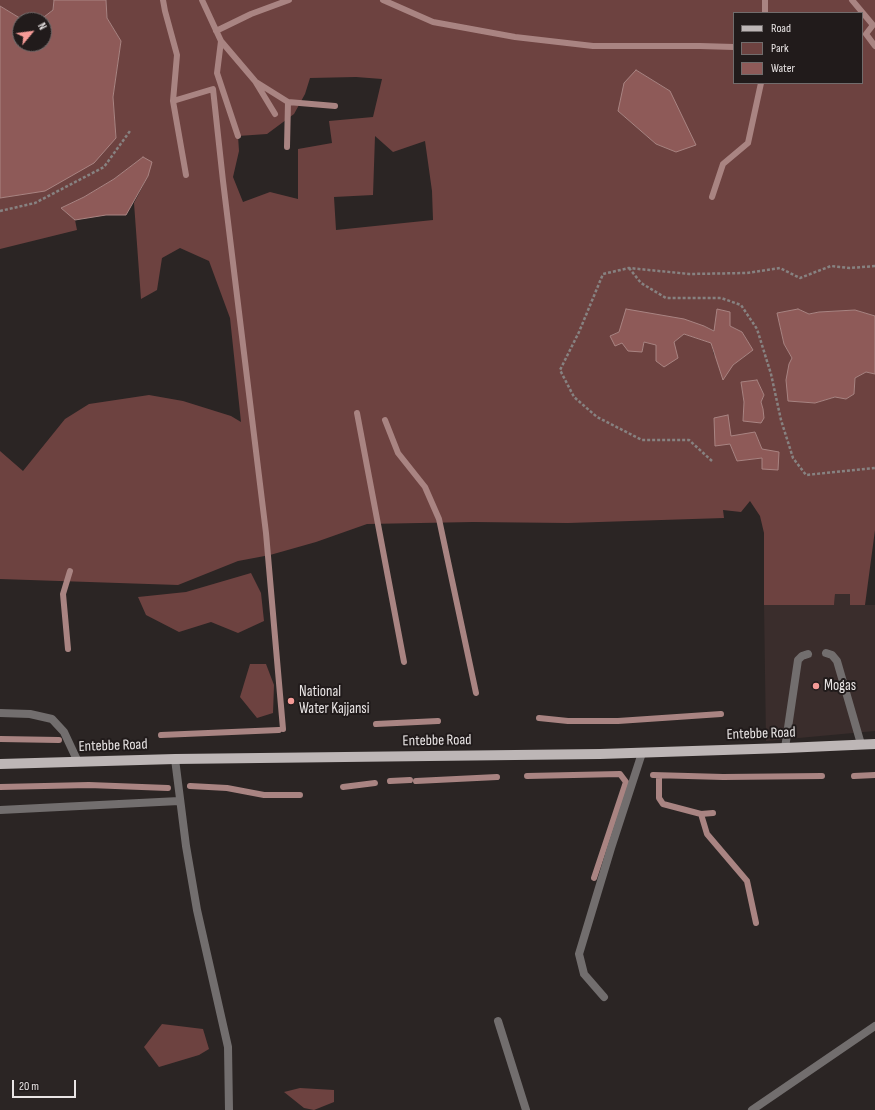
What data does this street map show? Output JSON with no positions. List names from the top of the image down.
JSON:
{
  "streets": {
    "main road": ["Entebbe Road"]
  },
  "places": ["Mogas", "National Water Kajjansi"],
  "legend": ["Road", "Park", "Water"],
  "scale_bar": "20 m",
  "north": "top right"
}
